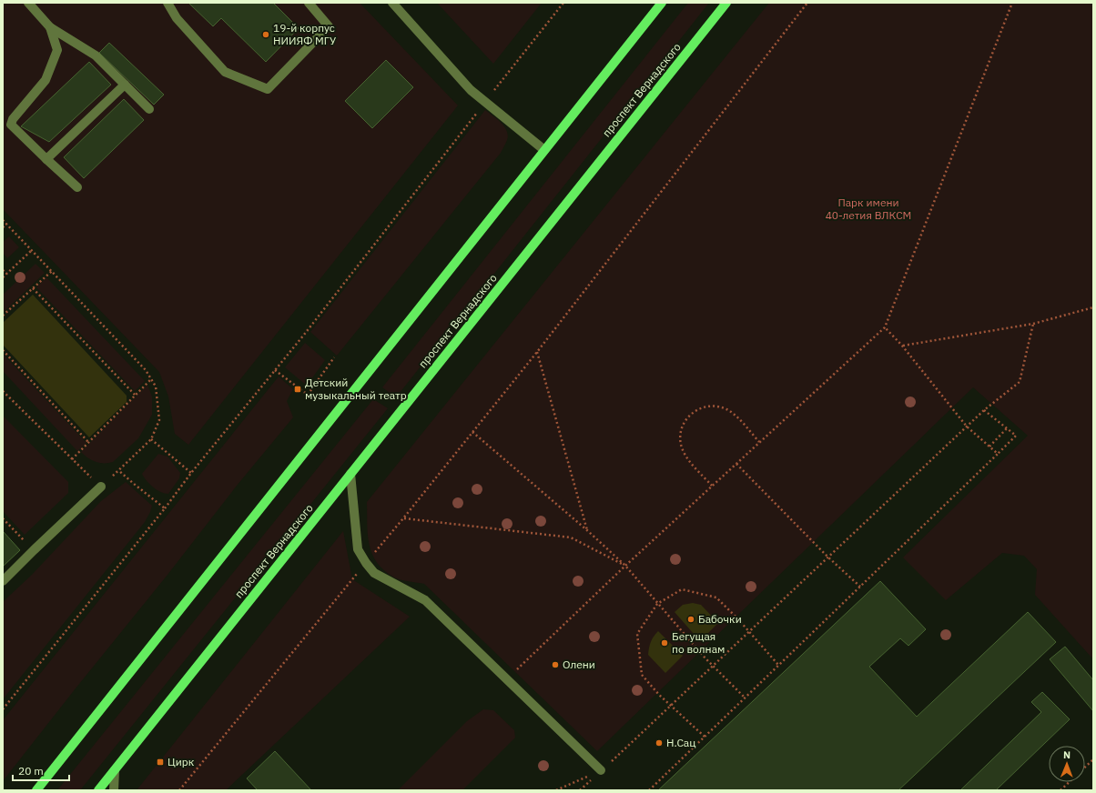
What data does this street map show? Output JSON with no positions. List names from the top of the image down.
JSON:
{
  "streets": {
    "main road": ["проспект Вернадского"]
  },
  "parks": ["Парк имени 40-летия ВЛКСМ"],
  "places": {
    "other": [
      "19-й корпус НИИЯФ МГУ",
      "Бабочки",
      "Бегущая по волнам",
      "Олени",
      "Н.Сац"
    ],
    "transit": ["Детский музыкальный театр", "Цирк"]
  },
  "scale_bar": "20 m",
  "north": "top"
}
